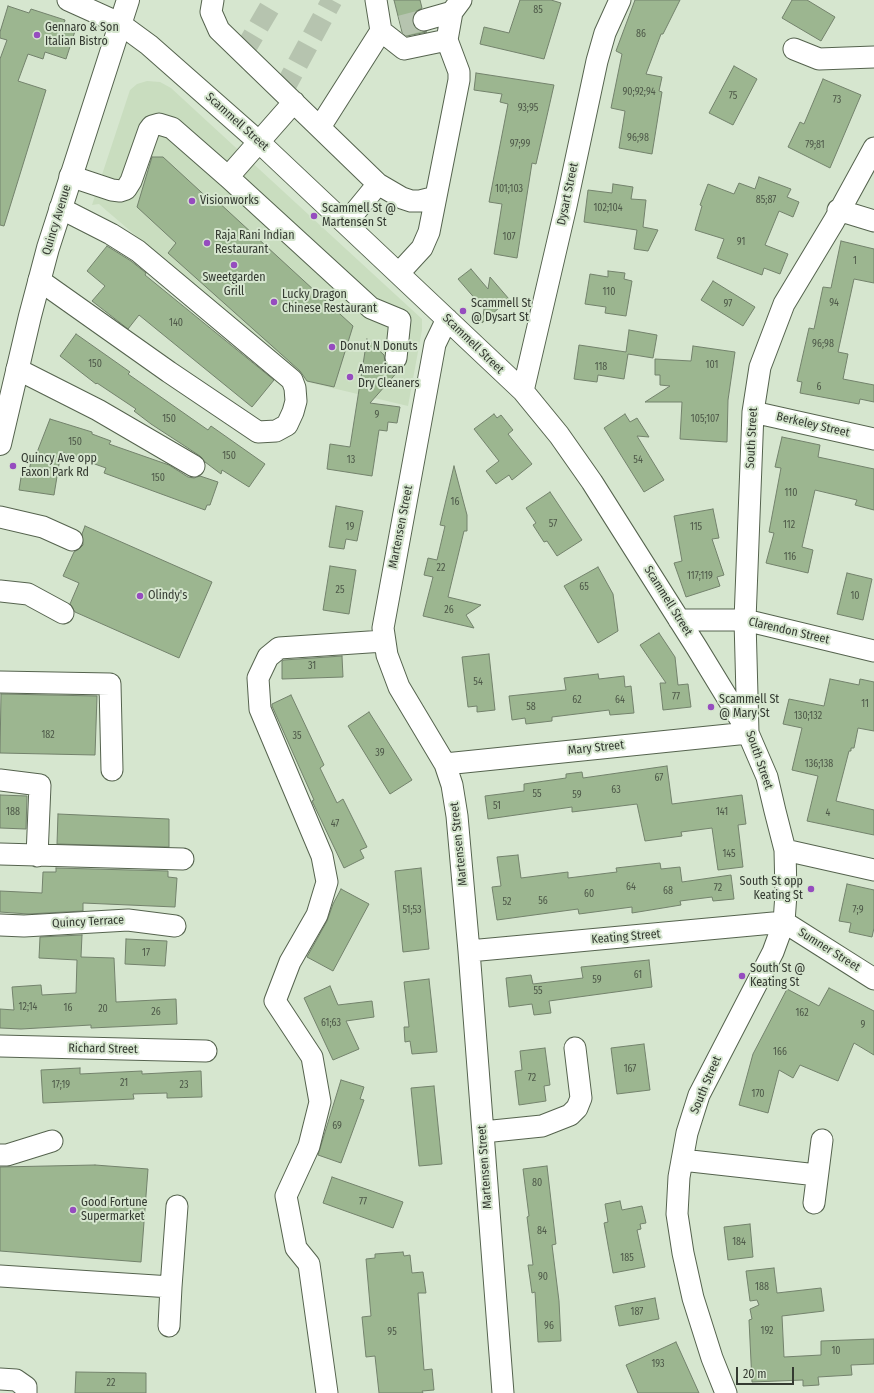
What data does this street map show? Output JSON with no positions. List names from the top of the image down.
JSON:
{
  "streets": {
    "main road": ["Quincy Avenue"],
    "street": [
      "Scammell Street",
      "Dysart Street",
      "Berkeley Street",
      "South Street",
      "Martensen Street",
      "Clarendon Street",
      "Mary Street",
      "Quincy Terrace",
      "Keating Street",
      "Sumner Street",
      "Richard Street"
    ]
  },
  "crossings": [
    ["Scammell Street", "Dysart Street"],
    ["Scammell Street", "Quincy Avenue"],
    ["Scammell Street", "South Street"],
    ["Scammell Street", "Martensen Street"],
    ["Scammell Street", "Clarendon Street"],
    ["Scammell Street", "Mary Street"],
    ["Berkeley Street", "South Street"],
    ["South Street", "Clarendon Street"],
    ["South Street", "Mary Street"],
    ["South Street", "Keating Street"],
    ["South Street", "Sumner Street"],
    ["Martensen Street", "Mary Street"],
    ["Martensen Street", "Keating Street"],
    ["Keating Street", "Sumner Street"]
  ],
  "places": [
    "Gennaro & Son Italian Bistro",
    "Visionworks",
    "Scammell St @ Martensen St",
    "Raja Rani Indian Restaurant",
    "Sweetgarden Grill",
    "Lucky Dragon Chinese Restaurant",
    "Scammell St @ Dysart St",
    "Donut N Donuts",
    "American Dry Cleaners",
    "Quincy Ave opp Faxon Park Rd",
    "Olindy's",
    "Scammell St @ Mary St",
    "South St opp Keating St",
    "South St @ Keating St",
    "Good Fortune Supermarket"
  ],
  "house_numbers": [
    "85",
    "86",
    "90;92;94",
    "75",
    "73",
    "93;95",
    "96;98",
    "97;99",
    "79;81",
    "101;103",
    "85;87",
    "102;104",
    "107",
    "91",
    "1",
    "110",
    "94",
    "97",
    "140",
    "96;98",
    "150",
    "101",
    "118",
    "6",
    "9",
    "150",
    "105;107",
    "150",
    "150",
    "13",
    "54",
    "150",
    "110",
    "16",
    "57",
    "112",
    "19",
    "115",
    "116",
    "22",
    "117;119",
    "65",
    "25",
    "10",
    "26",
    "31",
    "54",
    "77",
    "62",
    "64",
    "11",
    "58",
    "130;132",
    "182",
    "35",
    "39",
    "136;138",
    "67",
    "63",
    "55",
    "59",
    "51",
    "188",
    "141",
    "4",
    "47",
    "145",
    "64",
    "72",
    "68",
    "60",
    "56",
    "52",
    "51;53",
    "7;9",
    "17",
    "61",
    "59",
    "55",
    "12;14",
    "16",
    "20",
    "26",
    "162",
    "61;63",
    "9",
    "166",
    "167",
    "72",
    "21",
    "17;19",
    "23",
    "170",
    "69",
    "80",
    "77",
    "84",
    "184",
    "185",
    "90",
    "188",
    "187",
    "96",
    "192",
    "95",
    "10",
    "193",
    "22"
  ],
  "scale_bar": "20 m"
}
